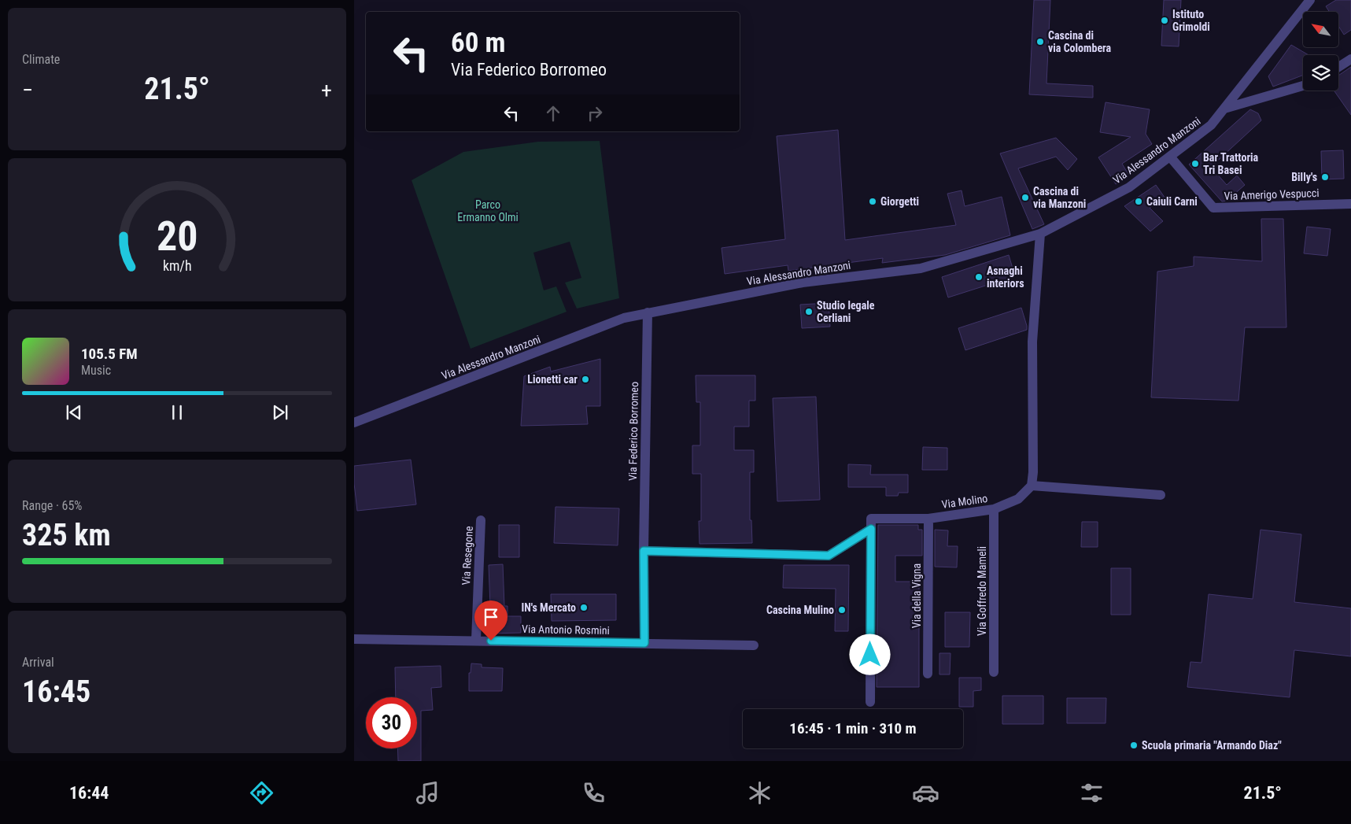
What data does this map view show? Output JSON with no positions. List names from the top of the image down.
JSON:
{
  "streets": {
    "street": [
      "Via Alessandro Manzoni",
      "Via Amerigo Vespucci",
      "Via Federico Borromeo",
      "Via Molino",
      "Via Resegone",
      "Via Goffredo Mameli",
      "Via della Vigna",
      "Via Antonio Rosmini"
    ]
  },
  "crossings": [
    ["Via Alessandro Manzoni", "Via Amerigo Vespucci"],
    ["Via Alessandro Manzoni", "Via Federico Borromeo"],
    ["Via Federico Borromeo", "Via Antonio Rosmini"],
    ["Via Molino", "Via Goffredo Mameli"],
    ["Via Molino", "Via della Vigna"],
    ["Via Resegone", "Via Antonio Rosmini"]
  ],
  "parks": ["Parco Ermanno Olmi"],
  "places": [
    "Istituto Grimoldi",
    "Cascina di via Colombera",
    "Bar Trattoria Tri Basei",
    "Billy's",
    "Cascina di via Manzoni",
    "Giorgetti",
    "Caiuli Carni",
    "Asnaghi interiors",
    "Studio legale Cerliani",
    "Lionetti car",
    "IN's Mercato",
    "Cascina Mulino",
    "Scuola primaria \"Armando Diaz\""
  ],
  "north": "top left",
  "page": {
    "tile": [
      "Climate",
      ["Range · 65%", "325 km"],
      ["Arrival", "16:45"]
    ],
    "turn": ["60 m", "Via Federico Borromeo"],
    "heat": ["−", "21.5°", "+"],
    "song": ["105.5 FM", "Music"],
    "limit": "30",
    "trip": "16:45 · 1 min · 310 m",
    "tabs": ["16:44", "21.5°"],
    "gauge": ["20", "km/h"]
  }
}
